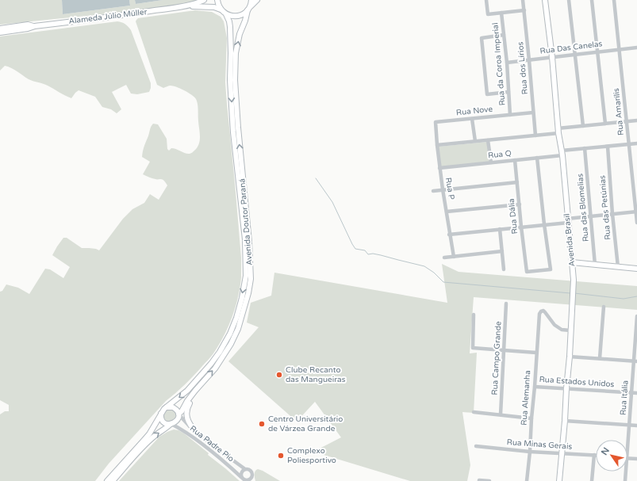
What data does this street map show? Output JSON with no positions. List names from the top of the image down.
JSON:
{
  "streets": {
    "main road": ["Alameda Júlio Müller", "Avenida Doutor Paraná", "Avenida Brasil"],
    "street": [
      "Rua Das Canelas",
      "Rua da Coroa Imperial",
      "Rua dos Lírios",
      "Rua Nove",
      "Rua Amarílis",
      "Rua Q",
      "Rua P",
      "Rua das Blomelias",
      "Rua das Petúnias",
      "Rua Dália",
      "Rua Campo Grande",
      "Rua Estados Unidos",
      "Rua Alemanha",
      "Rua Itália",
      "Rua Padre Pio",
      "Rua Minas Gerais"
    ]
  },
  "crossings": [
    ["Rua Das Canelas", "Rua da Coroa Imperial"],
    ["Rua Das Canelas", "Rua dos Lírios"],
    ["Rua Das Canelas", "Rua Amarílis"],
    ["Rua Das Canelas", "Avenida Brasil"],
    ["Rua da Coroa Imperial", "Rua Nove"],
    ["Rua dos Lírios", "Rua Nove"],
    ["Rua Nove", "Rua P"],
    ["Rua Amarílis", "Rua Q"],
    ["Rua Q", "Rua P"],
    ["Rua Q", "Rua das Blomelias"],
    ["Rua Q", "Rua das Petúnias"],
    ["Rua Q", "Rua Dália"],
    ["Rua Q", "Avenida Brasil"],
    ["Avenida Doutor Paraná", "Rua Padre Pio"],
    ["Avenida Brasil", "Rua Estados Unidos"],
    ["Avenida Brasil", "Rua Alemanha"],
    ["Avenida Brasil", "Rua Minas Gerais"],
    ["Rua Estados Unidos", "Rua Alemanha"],
    ["Rua Estados Unidos", "Rua Itália"],
    ["Rua Alemanha", "Rua Minas Gerais"]
  ],
  "places": ["Clube Recanto das Mangueiras", "Centro Universitário de Várzea Grande", "Complexo Poliesportivo"],
  "north": "top left"
}
